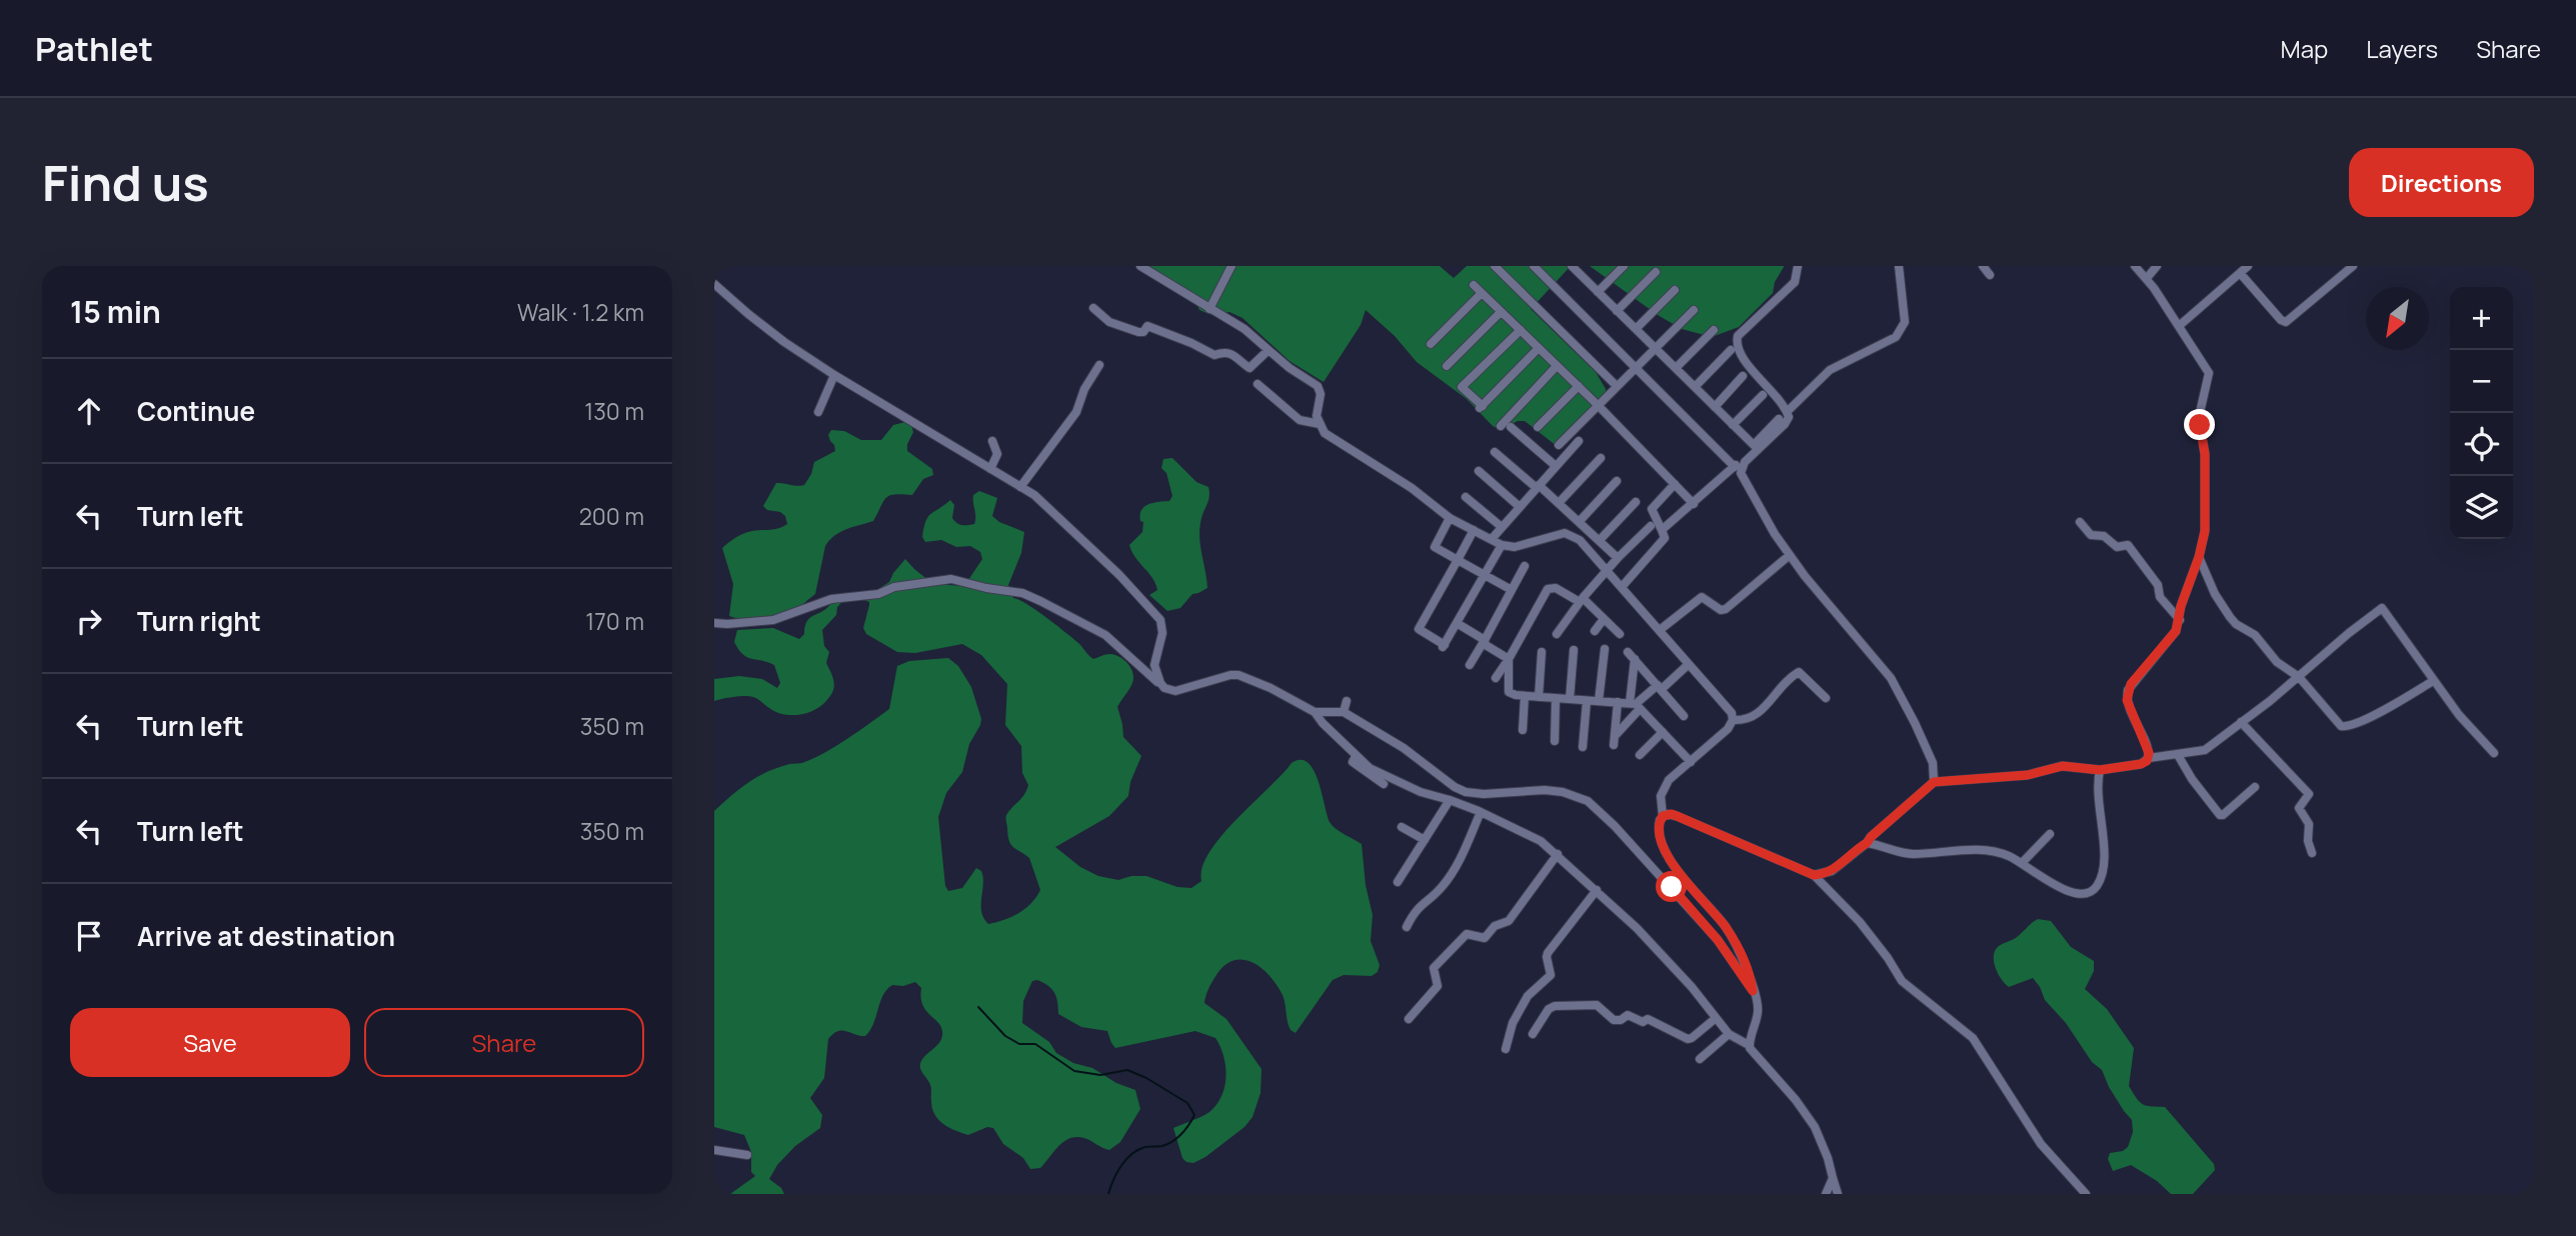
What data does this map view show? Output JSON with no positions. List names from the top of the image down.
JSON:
{
  "north": "bottom left",
  "page": {
    "header": "Pathlet",
    "nav": ["Map", "Layers", "Share"],
    "buttons": [
      "Directions",
      ["Save", "Share"]
    ],
    "title": "Find us",
    "heading": ["15 min", "Walk · 1.2 km"],
    "map_buttons": ["+", "−"],
    "list": [
      ["Continue", "130 m"],
      ["Turn left", "200 m"],
      ["Turn right", "170 m"],
      ["Turn left", "350 m"],
      ["Turn left", "350 m"],
      "Arrive at destination"
    ]
  }
}
